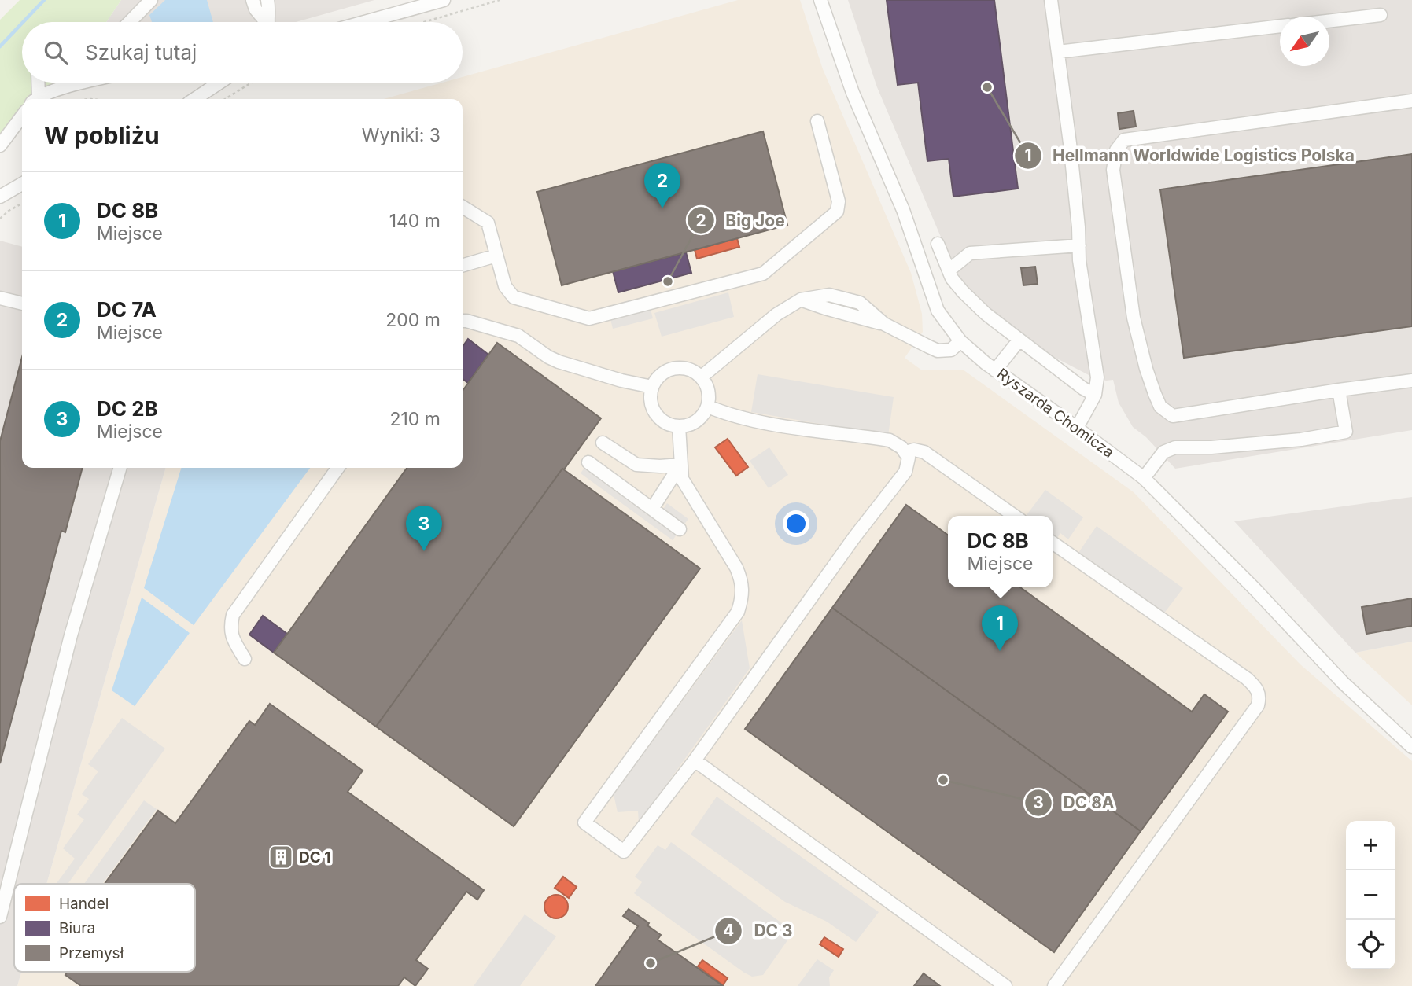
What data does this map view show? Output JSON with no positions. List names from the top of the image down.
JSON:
{
  "streets": {
    "street": ["Ryszarda Chomicza"]
  },
  "places": {
    "other": [
      "Hellmann Worldwide Logistics Polska",
      "Big Joe",
      "DC 8A",
      "DC 3"
    ],
    "building": ["DC 1"]
  },
  "legend": ["Handel", "Biura", "Przemysł"],
  "north": "bottom left",
  "page": {
    "search": "Szukaj tutaj",
    "heading": ["W pobliżu", "Wyniki: 3"],
    "pins": ["2", "3", "1"],
    "list": [
      {
        "mark": "1",
        "name": "DC 8B",
        "note": "Miejsce",
        "value": "140 m"
      },
      {
        "mark": "2",
        "name": "DC 7A",
        "note": "Miejsce",
        "value": "200 m"
      },
      {
        "mark": "3",
        "name": "DC 2B",
        "note": "Miejsce",
        "value": "210 m"
      }
    ],
    "popup": ["DC 8B", "Miejsce"],
    "map_buttons": ["+", "−"]
  }
}
